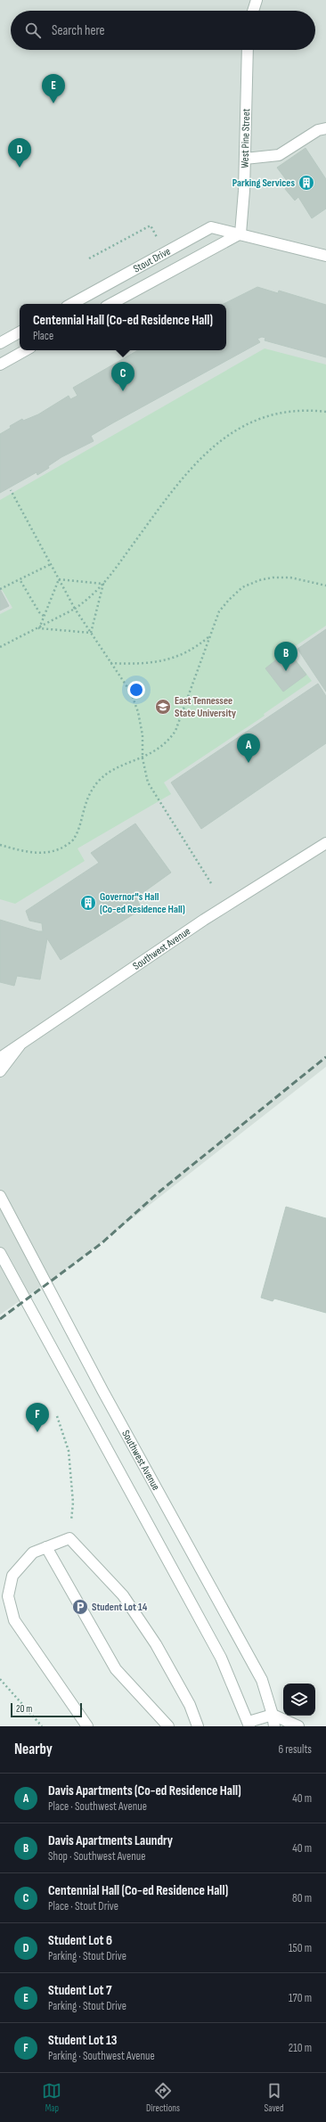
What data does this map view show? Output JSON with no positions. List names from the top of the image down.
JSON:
{
  "streets": {
    "street": ["West Pine Street", "Stout Drive", "Southwest Avenue"]
  },
  "crossings": [
    ["West Pine Street", "Stout Drive"]
  ],
  "places": {
    "building": ["Parking Services", "Governor\"s Hall (Co-ed Residence Hall)"],
    "school or university": ["East Tennessee State University"],
    "parking": ["Student Lot 14"]
  },
  "scale_bar": "20 m",
  "page": {
    "search": "Search here",
    "pins": [
      "E",
      "D",
      "C",
      "B",
      "A",
      "F"
    ],
    "popup": ["Centennial Hall (Co-ed Residence Hall)", "Place"],
    "scale": "20 m",
    "heading": ["Nearby", "6 results"],
    "list": [
      {
        "mark": "A",
        "name": "Davis Apartments (Co-ed Residence Hall)",
        "note": "Place · Southwest Avenue",
        "value": "40 m"
      },
      {
        "mark": "B",
        "name": "Davis Apartments Laundry",
        "note": "Shop · Southwest Avenue",
        "value": "40 m"
      },
      {
        "mark": "C",
        "name": "Centennial Hall (Co-ed Residence Hall)",
        "note": "Place · Stout Drive",
        "value": "80 m"
      },
      {
        "mark": "D",
        "name": "Student Lot 6",
        "note": "Parking · Stout Drive",
        "value": "150 m"
      },
      {
        "mark": "E",
        "name": "Student Lot 7",
        "note": "Parking · Stout Drive",
        "value": "170 m"
      },
      {
        "mark": "F",
        "name": "Student Lot 13",
        "note": "Parking · Southwest Avenue",
        "value": "210 m"
      }
    ],
    "nav": ["Map", "Directions", "Saved"]
  }
}
